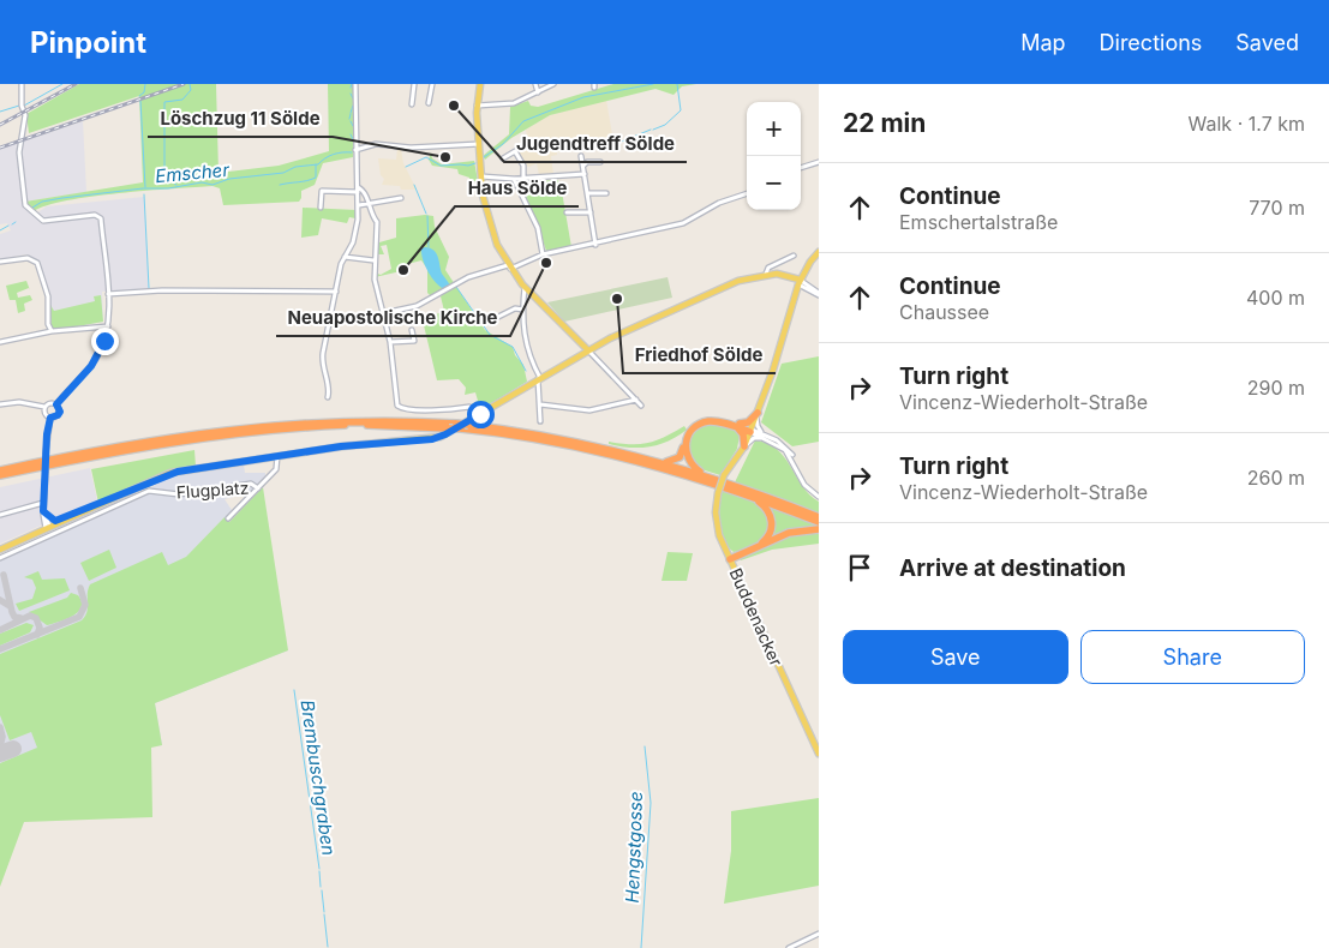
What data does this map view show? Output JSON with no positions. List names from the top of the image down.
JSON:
{
  "streets": {
    "main road": ["Buddenacker"],
    "street": ["Flugplatz"]
  },
  "water": ["Emscher", "Brembuschgraben", "Hengstgosse"],
  "places": [
    "Jugendtreff Sölde",
    "Löschzug 11 Sölde",
    "Neuapostolische Kirche",
    "Haus Sölde",
    "Friedhof Sölde"
  ],
  "page": {
    "header": "Pinpoint",
    "nav": ["Map", "Directions", "Saved"],
    "heading": ["22 min", "Walk · 1.7 km"],
    "map_buttons": ["+", "−"],
    "list": [
      ["Continue", "Emschertalstraße", "770 m"],
      ["Continue", "Chaussee", "400 m"],
      ["Turn right", "Vincenz-Wiederholt-Straße", "290 m"],
      ["Turn right", "Vincenz-Wiederholt-Straße", "260 m"],
      "Arrive at destination"
    ],
    "buttons": ["Save", "Share"]
  }
}
